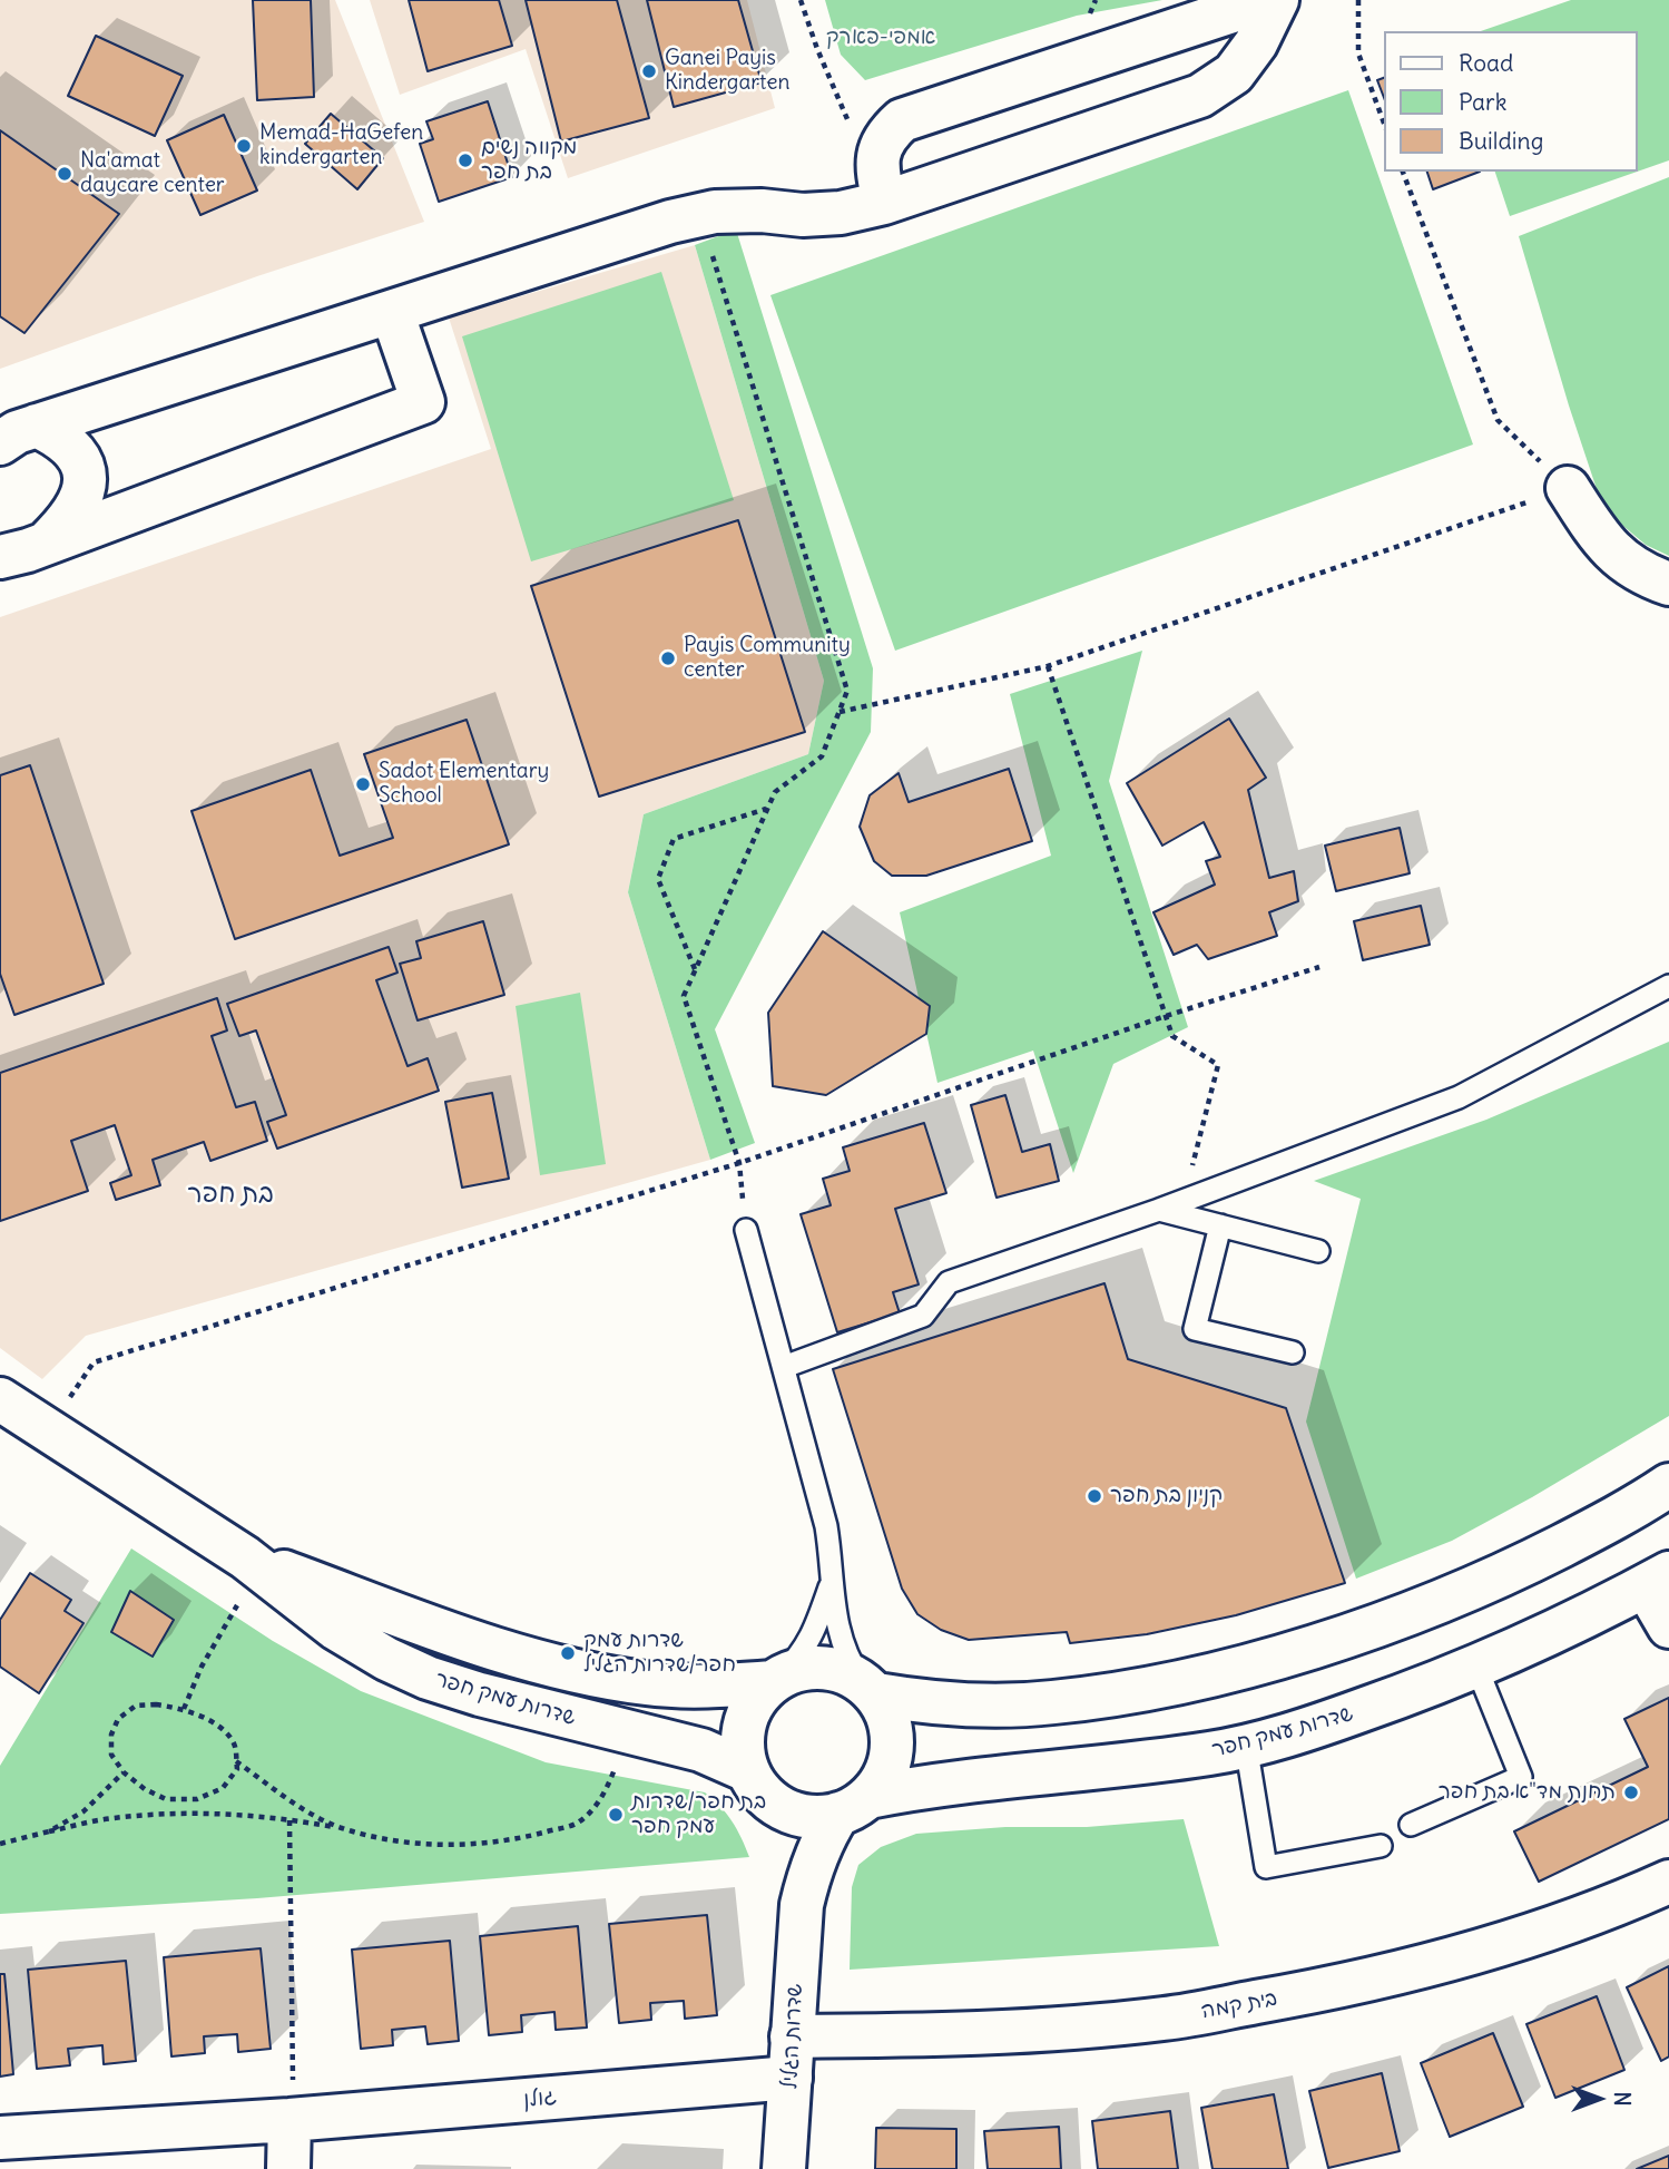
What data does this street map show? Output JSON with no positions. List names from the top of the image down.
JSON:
{
  "streets": {
    "street": [
      "שדרות עמק חפר",
      "בית קמה",
      "שדרות הגליל",
      "גולן"
    ]
  },
  "crossings": [
    ["שדרות עמק חפר", "שדרות הגליל"],
    ["בית קמה", "שדרות הגליל"],
    ["בית קמה", "גולן"],
    ["שדרות הגליל", "גולן"]
  ],
  "districts": ["בת חפר"],
  "parks": ["אמפי-פארק"],
  "places": [
    "Ganei Payis Kindergarten",
    "Memad-HaGefen kindergarten",
    "מקווה נשים בת חפר",
    "Na'amat daycare center",
    "Payis Community center",
    "Sadot Elementary School",
    "קניון בת חפר",
    "שדרות עמק חפר/שדרות הגליל",
    "תחנת מד\"א בת חפר",
    "בת חפר/שדרות עמק חפר"
  ],
  "legend": ["Road", "Park", "Building"],
  "north": "right"
}
